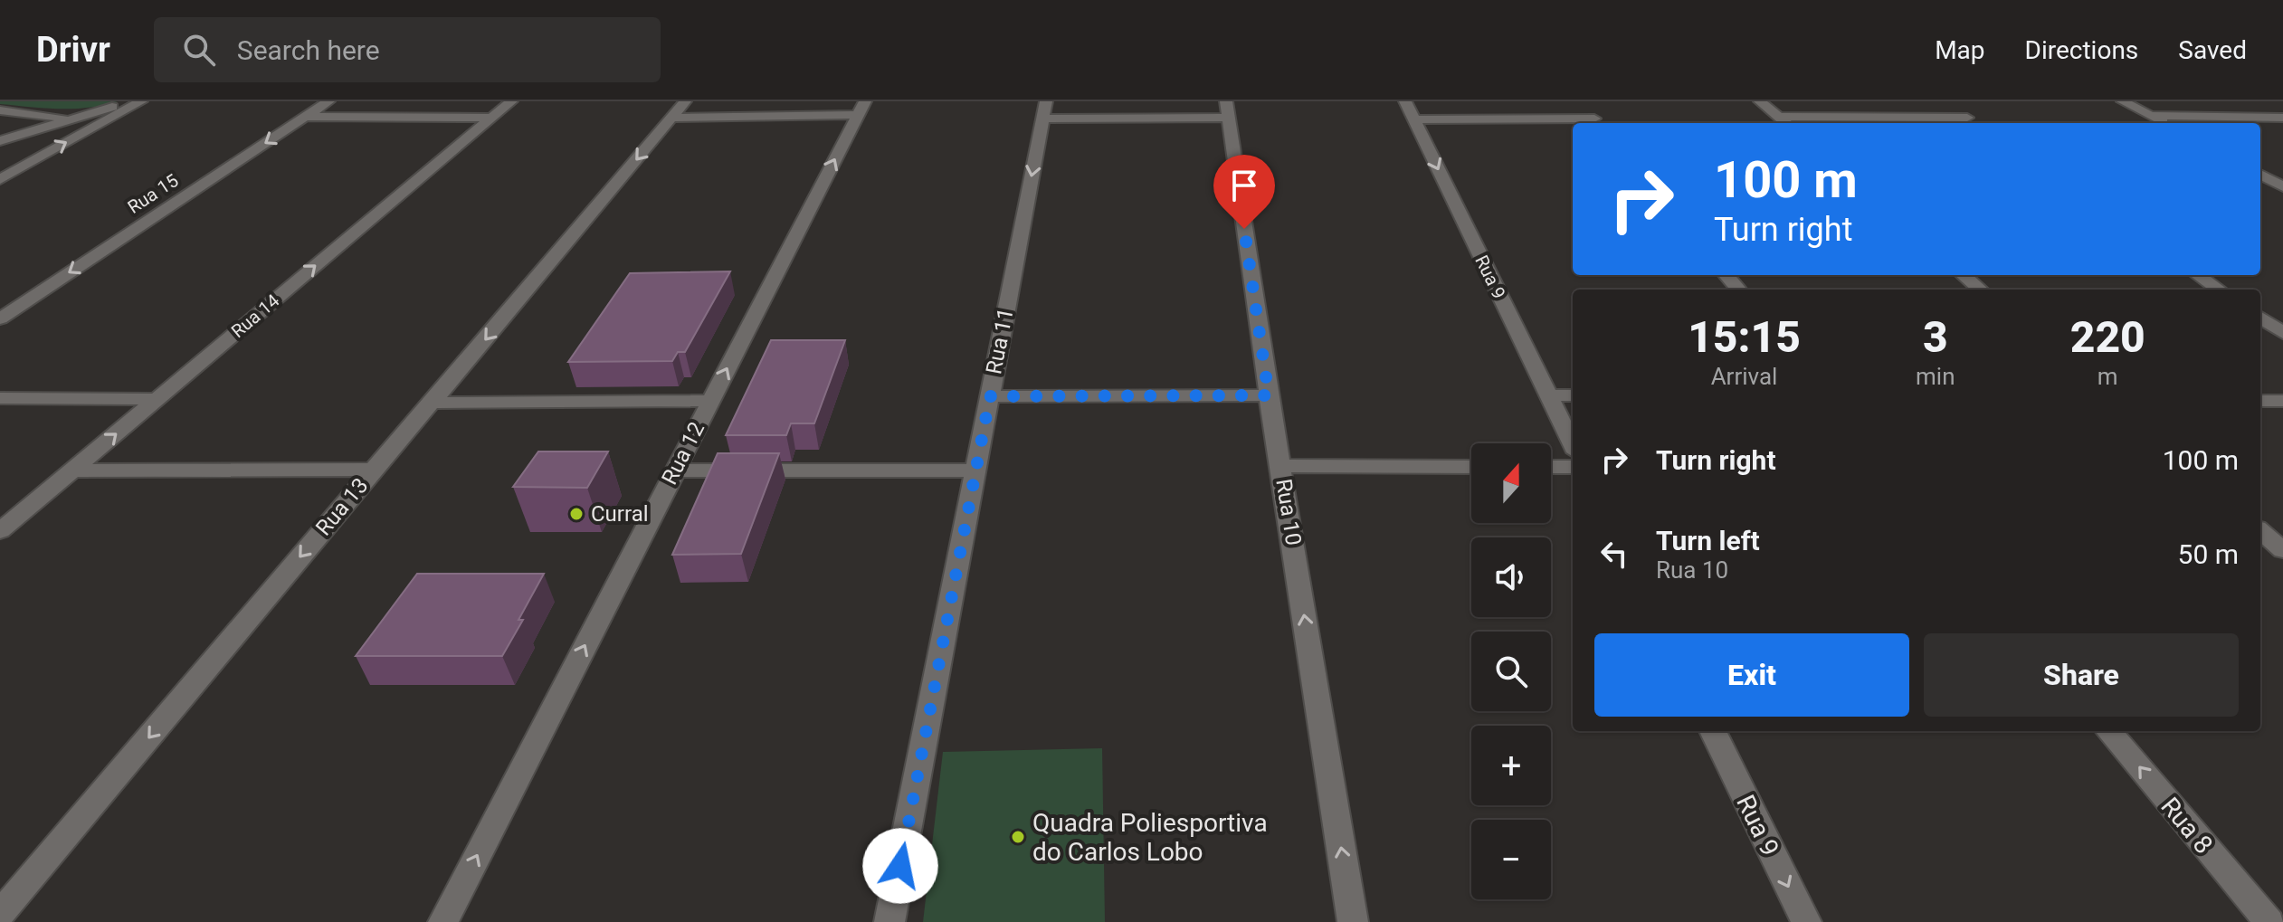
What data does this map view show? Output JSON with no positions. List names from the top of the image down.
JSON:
{
  "streets": {
    "street": [
      "Rua 15",
      "Rua 9",
      "Rua 14",
      "Rua 11",
      "Rua 12",
      "Rua 13",
      "Rua 10",
      "Rua 8"
    ]
  },
  "one_way": [
    "Rua 9",
    "Rua 14",
    "Rua 11",
    "Rua 12",
    "Rua 13",
    "Rua 10",
    "Rua 8"
  ],
  "places": ["Curral", "Quadra Poliesportiva do Carlos Lobo"],
  "north": "top",
  "page": {
    "header": "Drivr",
    "search": "Search here",
    "nav": ["Map", "Directions", "Saved"],
    "turn": ["100 m", "Turn right"],
    "eta": [
      "15:15",
      "Arrival",
      "3",
      "min",
      "220",
      "m"
    ],
    "list": [
      {
        "name": "Turn right",
        "value": "100 m"
      },
      {
        "name": "Turn left",
        "note": "Rua 10",
        "value": "50 m"
      }
    ],
    "map_buttons": ["+", "−"],
    "buttons": ["Exit", "Share"]
  }
}
